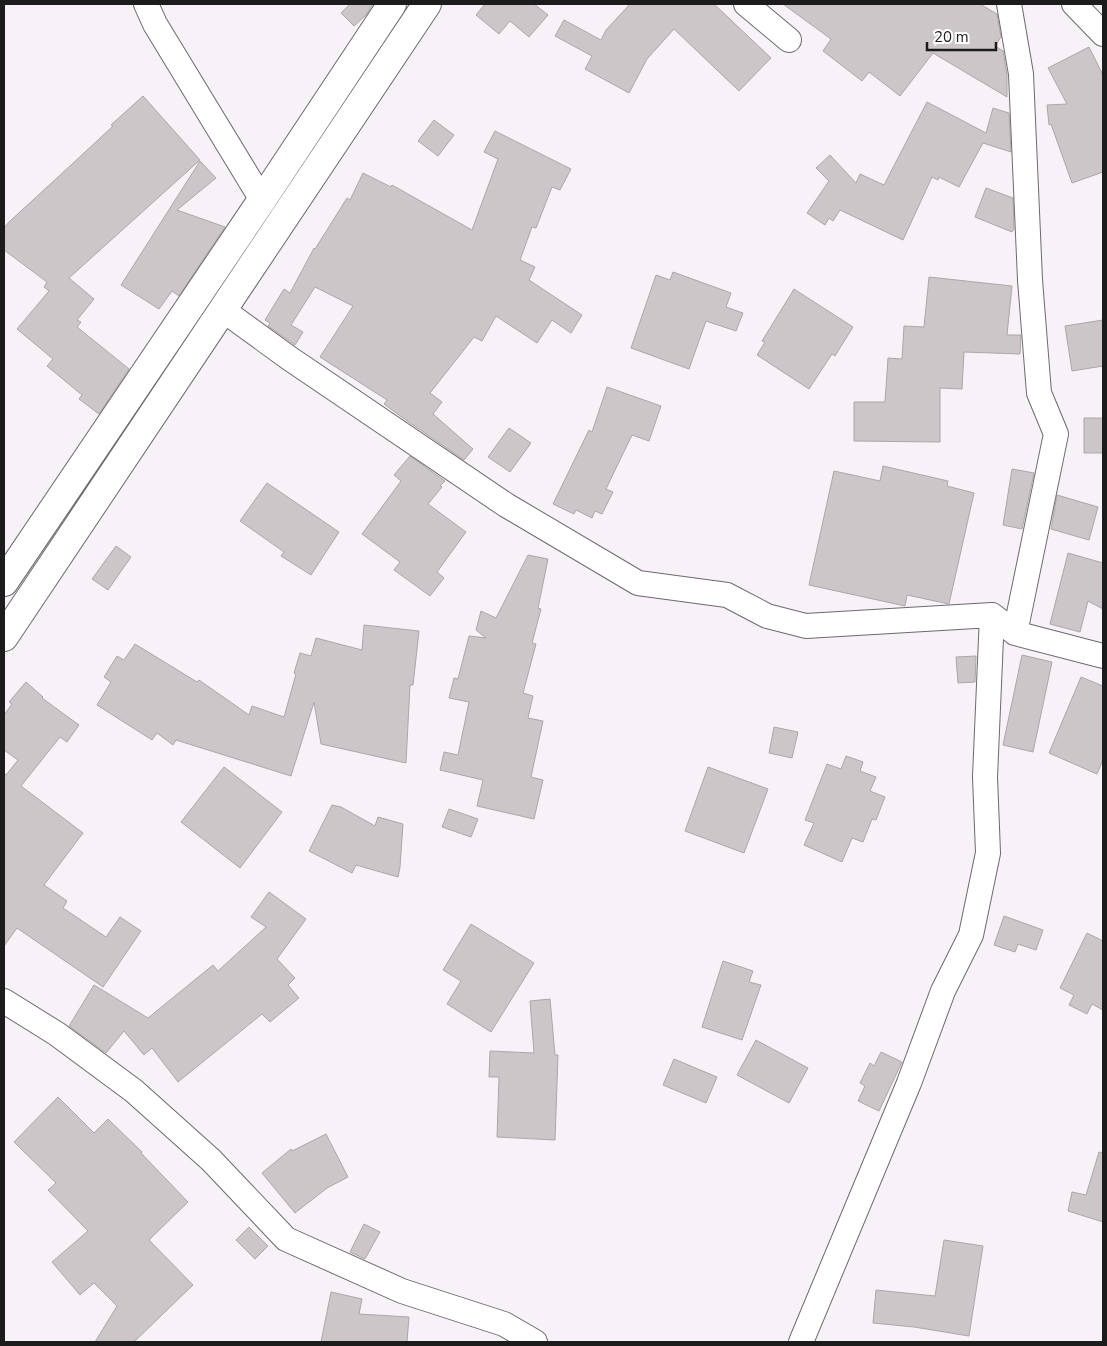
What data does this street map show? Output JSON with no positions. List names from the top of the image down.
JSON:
{
  "scale_bar": "20 m"
}
